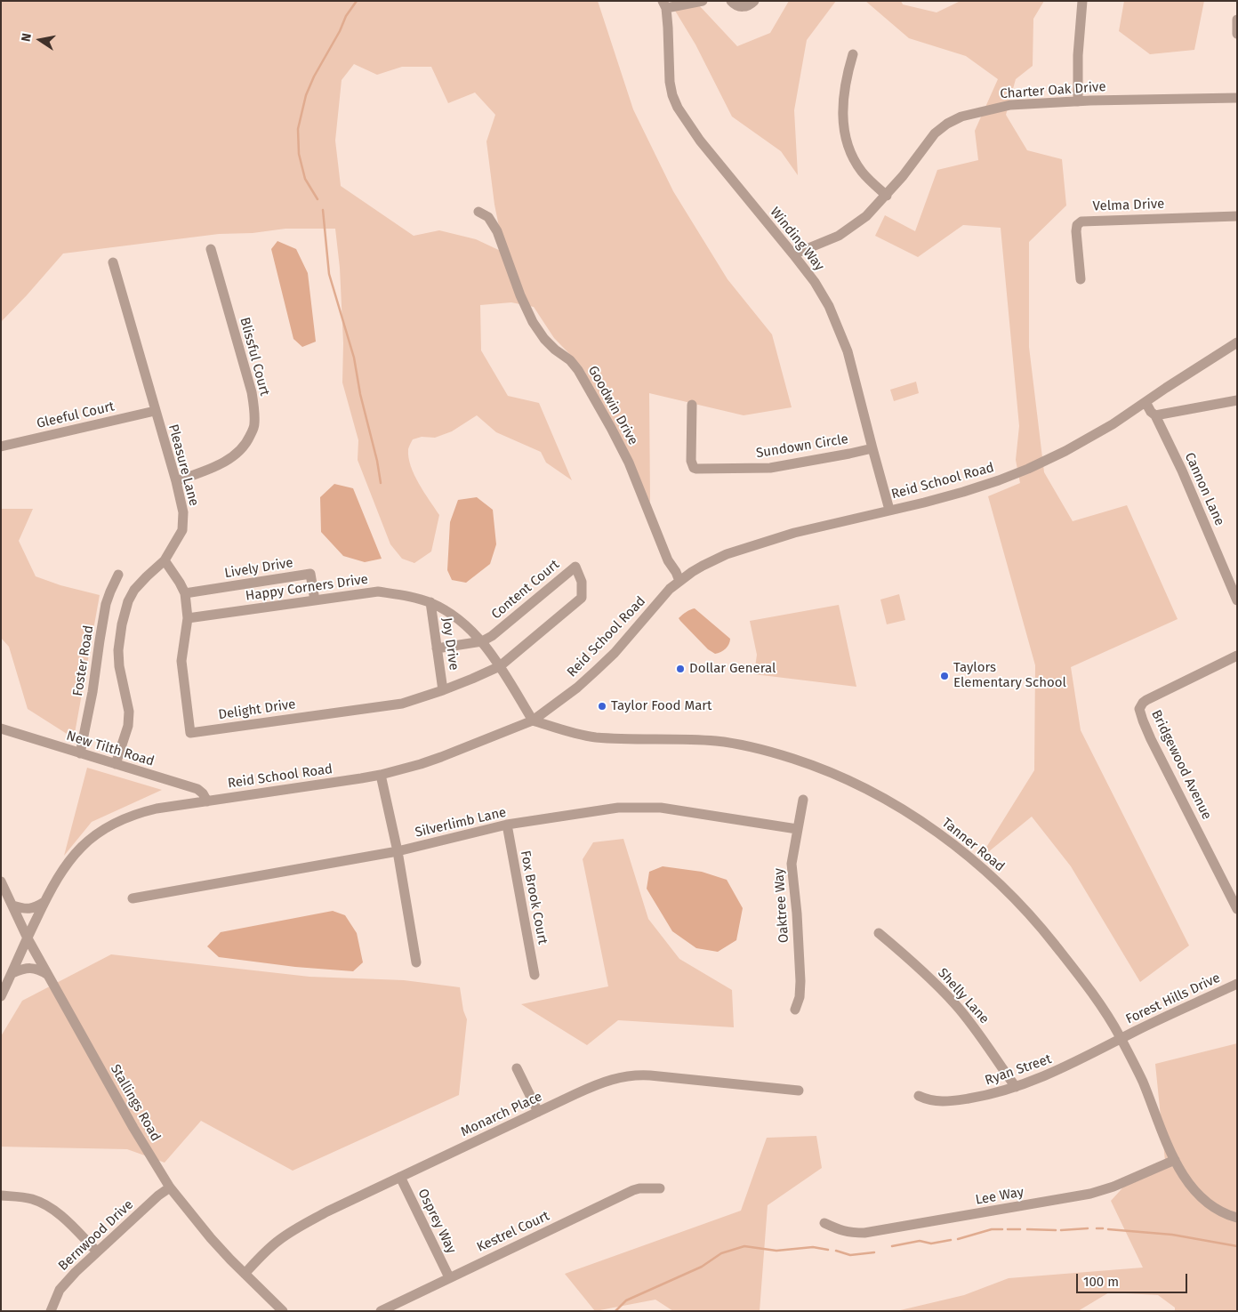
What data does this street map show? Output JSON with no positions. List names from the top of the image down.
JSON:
{
  "streets": {
    "street": [
      "Charter Oak Drive",
      "Velma Drive",
      "Winding Way",
      "Blissful Court",
      "Goodwin Drive",
      "Gleeful Court",
      "Sundown Circle",
      "Pleasure Lane",
      "Reid School Road",
      "Cannon Lane",
      "Lively Drive",
      "Happy Corners Drive",
      "Content Court",
      "Joy Drive",
      "Foster Road",
      "Delight Drive",
      "New Tilth Road",
      "Bridgewood Avenue",
      "Silverlimb Lane",
      "Tanner Road",
      "Fox Brook Court",
      "Oaktree Way",
      "Shelly Lane",
      "Forest Hills Drive",
      "Ryan Street",
      "Stallings Road",
      "Monarch Place",
      "Lee Way",
      "Osprey Way",
      "Kestrel Court",
      "Bernwood Drive"
    ]
  },
  "crossings": [
    ["Charter Oak Drive", "Winding Way"],
    ["Winding Way", "Sundown Circle"],
    ["Winding Way", "Reid School Road"],
    ["Blissful Court", "Pleasure Lane"],
    ["Goodwin Drive", "Reid School Road"],
    ["Gleeful Court", "Pleasure Lane"],
    ["Pleasure Lane", "Delight Drive"],
    ["Pleasure Lane", "New Tilth Road"],
    ["Reid School Road", "Cannon Lane"],
    ["Reid School Road", "Happy Corners Drive"],
    ["Reid School Road", "New Tilth Road"],
    ["Reid School Road", "Tanner Road"],
    ["Reid School Road", "Stallings Road"],
    ["Lively Drive", "Happy Corners Drive"],
    ["Lively Drive", "Delight Drive"],
    ["Happy Corners Drive", "Content Court"],
    ["Happy Corners Drive", "Joy Drive"],
    ["Happy Corners Drive", "Delight Drive"],
    ["Happy Corners Drive", "Tanner Road"],
    ["Content Court", "Joy Drive"],
    ["Content Court", "Delight Drive"],
    ["Joy Drive", "Delight Drive"],
    ["Foster Road", "New Tilth Road"],
    ["Silverlimb Lane", "Fox Brook Court"],
    ["Silverlimb Lane", "Oaktree Way"],
    ["Tanner Road", "Forest Hills Drive"],
    ["Tanner Road", "Ryan Street"],
    ["Tanner Road", "Lee Way"],
    ["Shelly Lane", "Ryan Street"],
    ["Forest Hills Drive", "Ryan Street"],
    ["Stallings Road", "Monarch Place"],
    ["Stallings Road", "Bernwood Drive"],
    ["Monarch Place", "Osprey Way"],
    ["Osprey Way", "Kestrel Court"]
  ],
  "places": ["Dollar General", "Taylors Elementary School", "Taylor Food Mart"],
  "scale_bar": "100 m",
  "north": "left"
}
